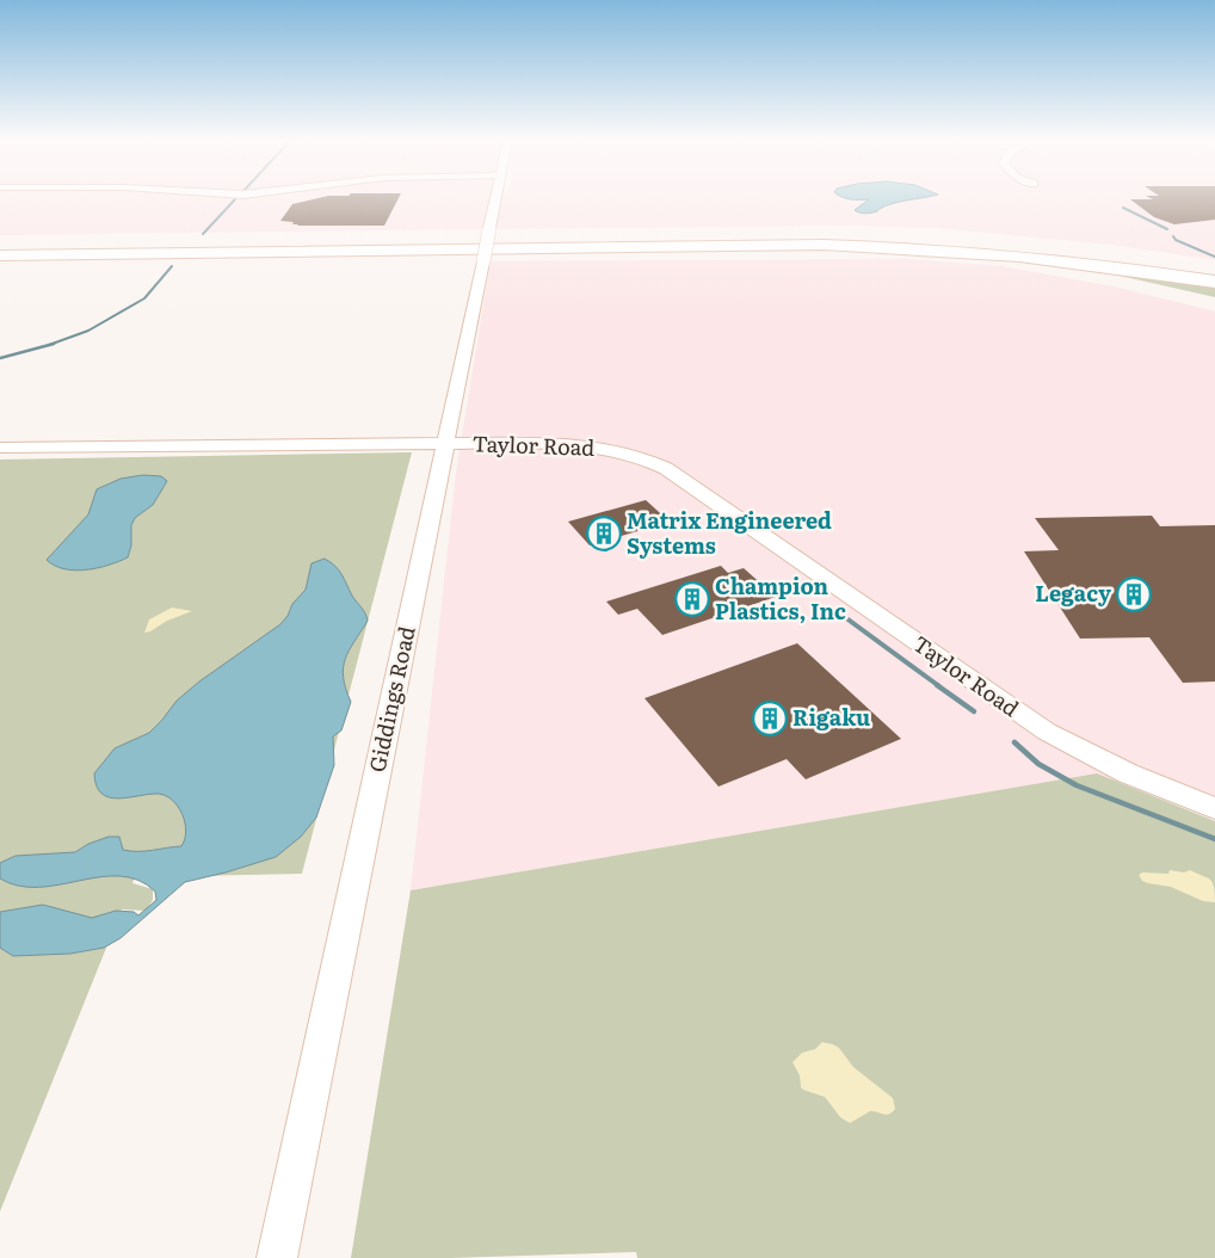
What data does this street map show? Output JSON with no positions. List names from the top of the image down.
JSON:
{
  "streets": {
    "street": ["Taylor Road", "Giddings Road"]
  },
  "crossings": [
    ["Taylor Road", "Giddings Road"]
  ],
  "places": {
    "building": [
      "Matrix Engineered Systems",
      "Legacy",
      "Champion Plastics, Inc",
      "Rigaku"
    ]
  }
}
